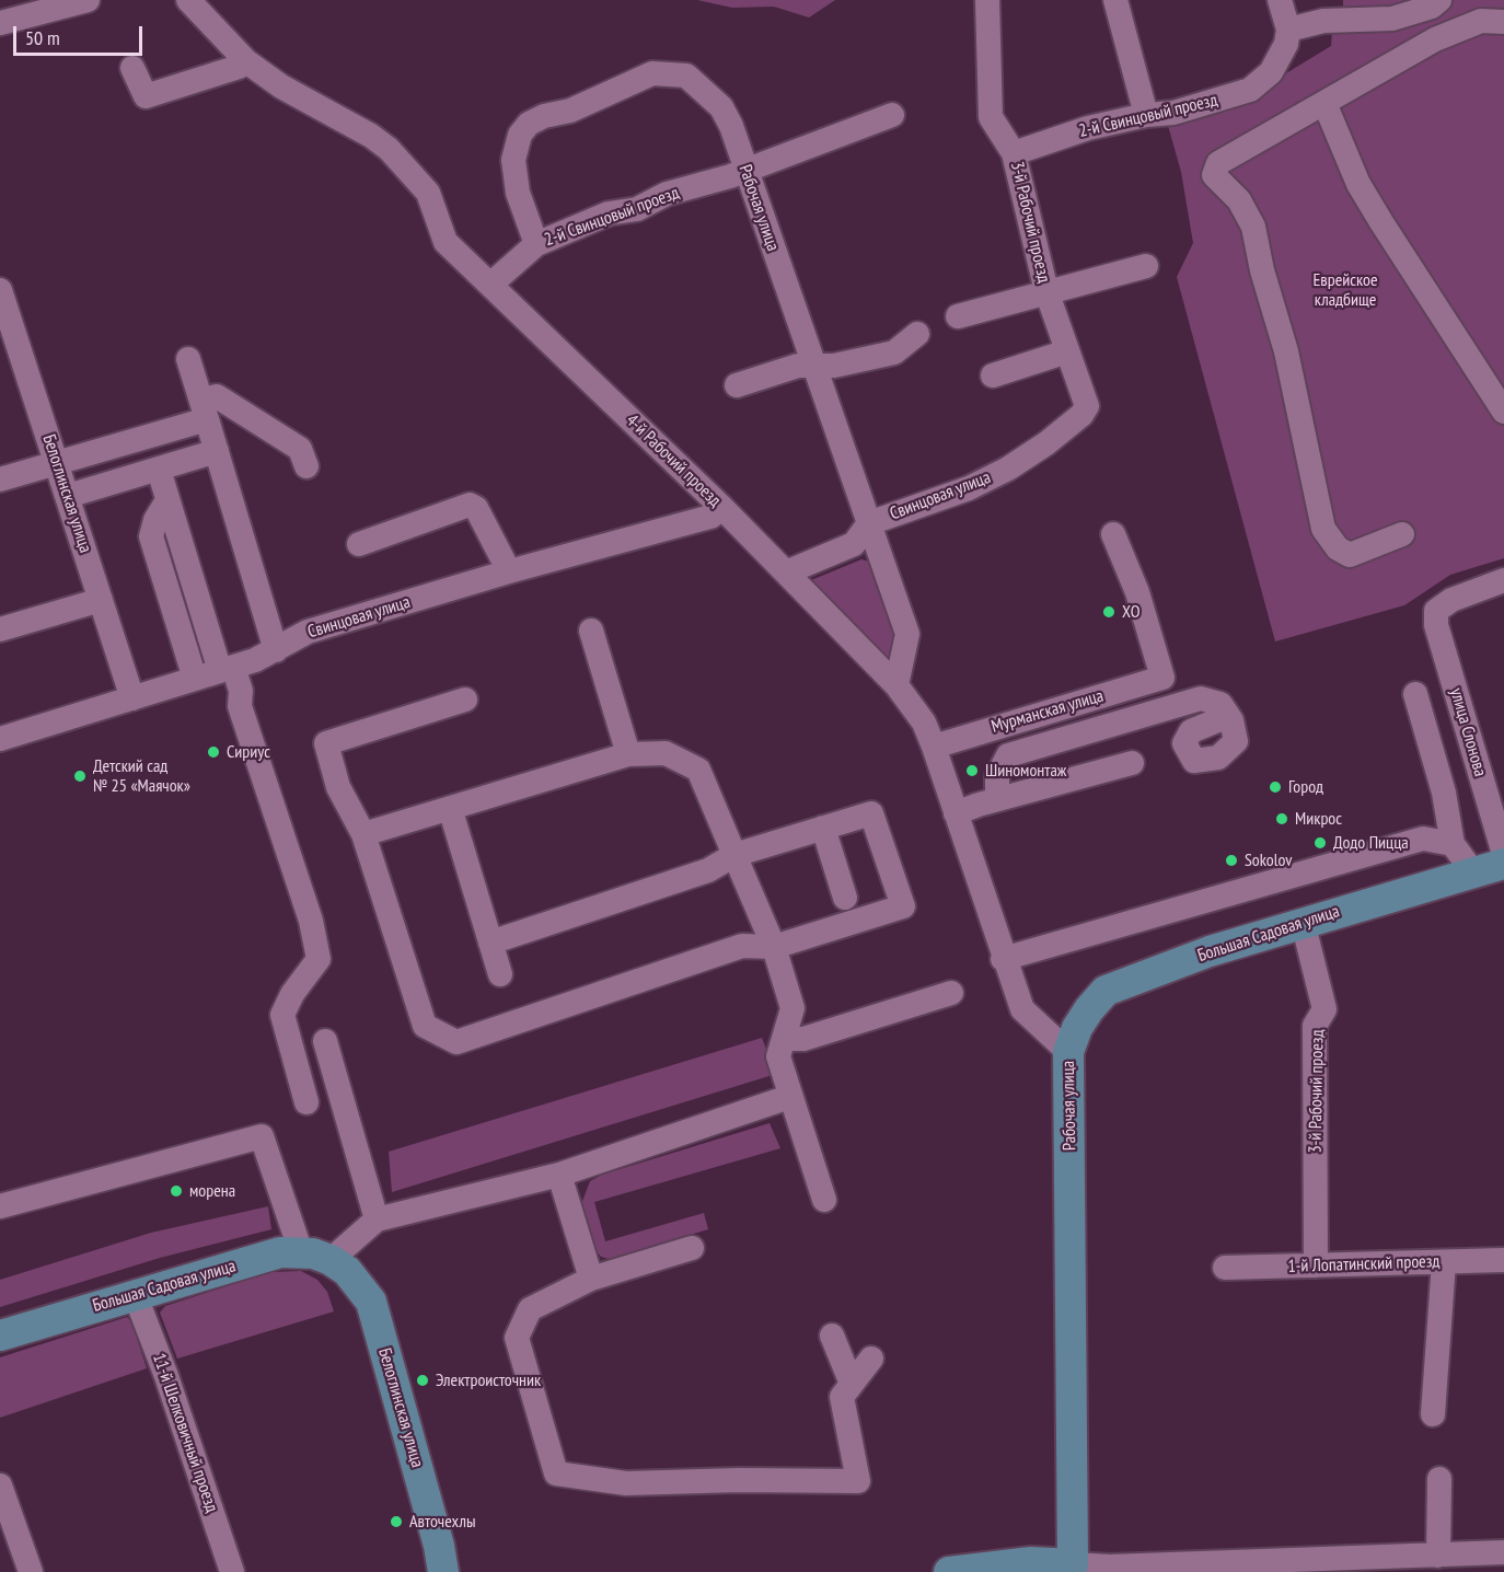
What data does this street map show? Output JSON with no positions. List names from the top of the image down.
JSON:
{
  "streets": {
    "main road": ["Рабочая улица", "Белоглинская улица", "Большая Садовая улица"],
    "street": [
      "2-й Свинцовый проезд",
      "3-й Рабочий проезд",
      "4-й Рабочий проезд",
      "Свинцовая улица",
      "Мурманская улица",
      "улица Слонова",
      "1-й Лопатинский проезд",
      "11-й Шелковичный проезд"
    ]
  },
  "crossings": [
    ["2-й Свинцовый проезд", "Рабочая улица"],
    ["2-й Свинцовый проезд", "3-й Рабочий проезд"],
    ["2-й Свинцовый проезд", "4-й Рабочий проезд"],
    ["Рабочая улица", "4-й Рабочий проезд"],
    ["Рабочая улица", "Свинцовая улица"],
    ["Рабочая улица", "Мурманская улица"],
    ["Рабочая улица", "Большая Садовая улица"],
    ["3-й Рабочий проезд", "Свинцовая улица"],
    ["3-й Рабочий проезд", "Большая Садовая улица"],
    ["3-й Рабочий проезд", "1-й Лопатинский проезд"],
    ["4-й Рабочий проезд", "Свинцовая улица"],
    ["Белоглинская улица", "Свинцовая улица"],
    ["Белоглинская улица", "Большая Садовая улица"],
    ["Большая Садовая улица", "11-й Шелковичный проезд"]
  ],
  "parks": ["Еврейское кладбище"],
  "places": [
    "ХО",
    "Сириус",
    "Шиномонтаж",
    "Детский сад № 25 «Маячок»",
    "Город",
    "Микрос",
    "Додо Пицца",
    "Sokolov",
    "морена",
    "Электроисточник",
    "Авточехлы"
  ],
  "scale_bar": "50 m"
}
